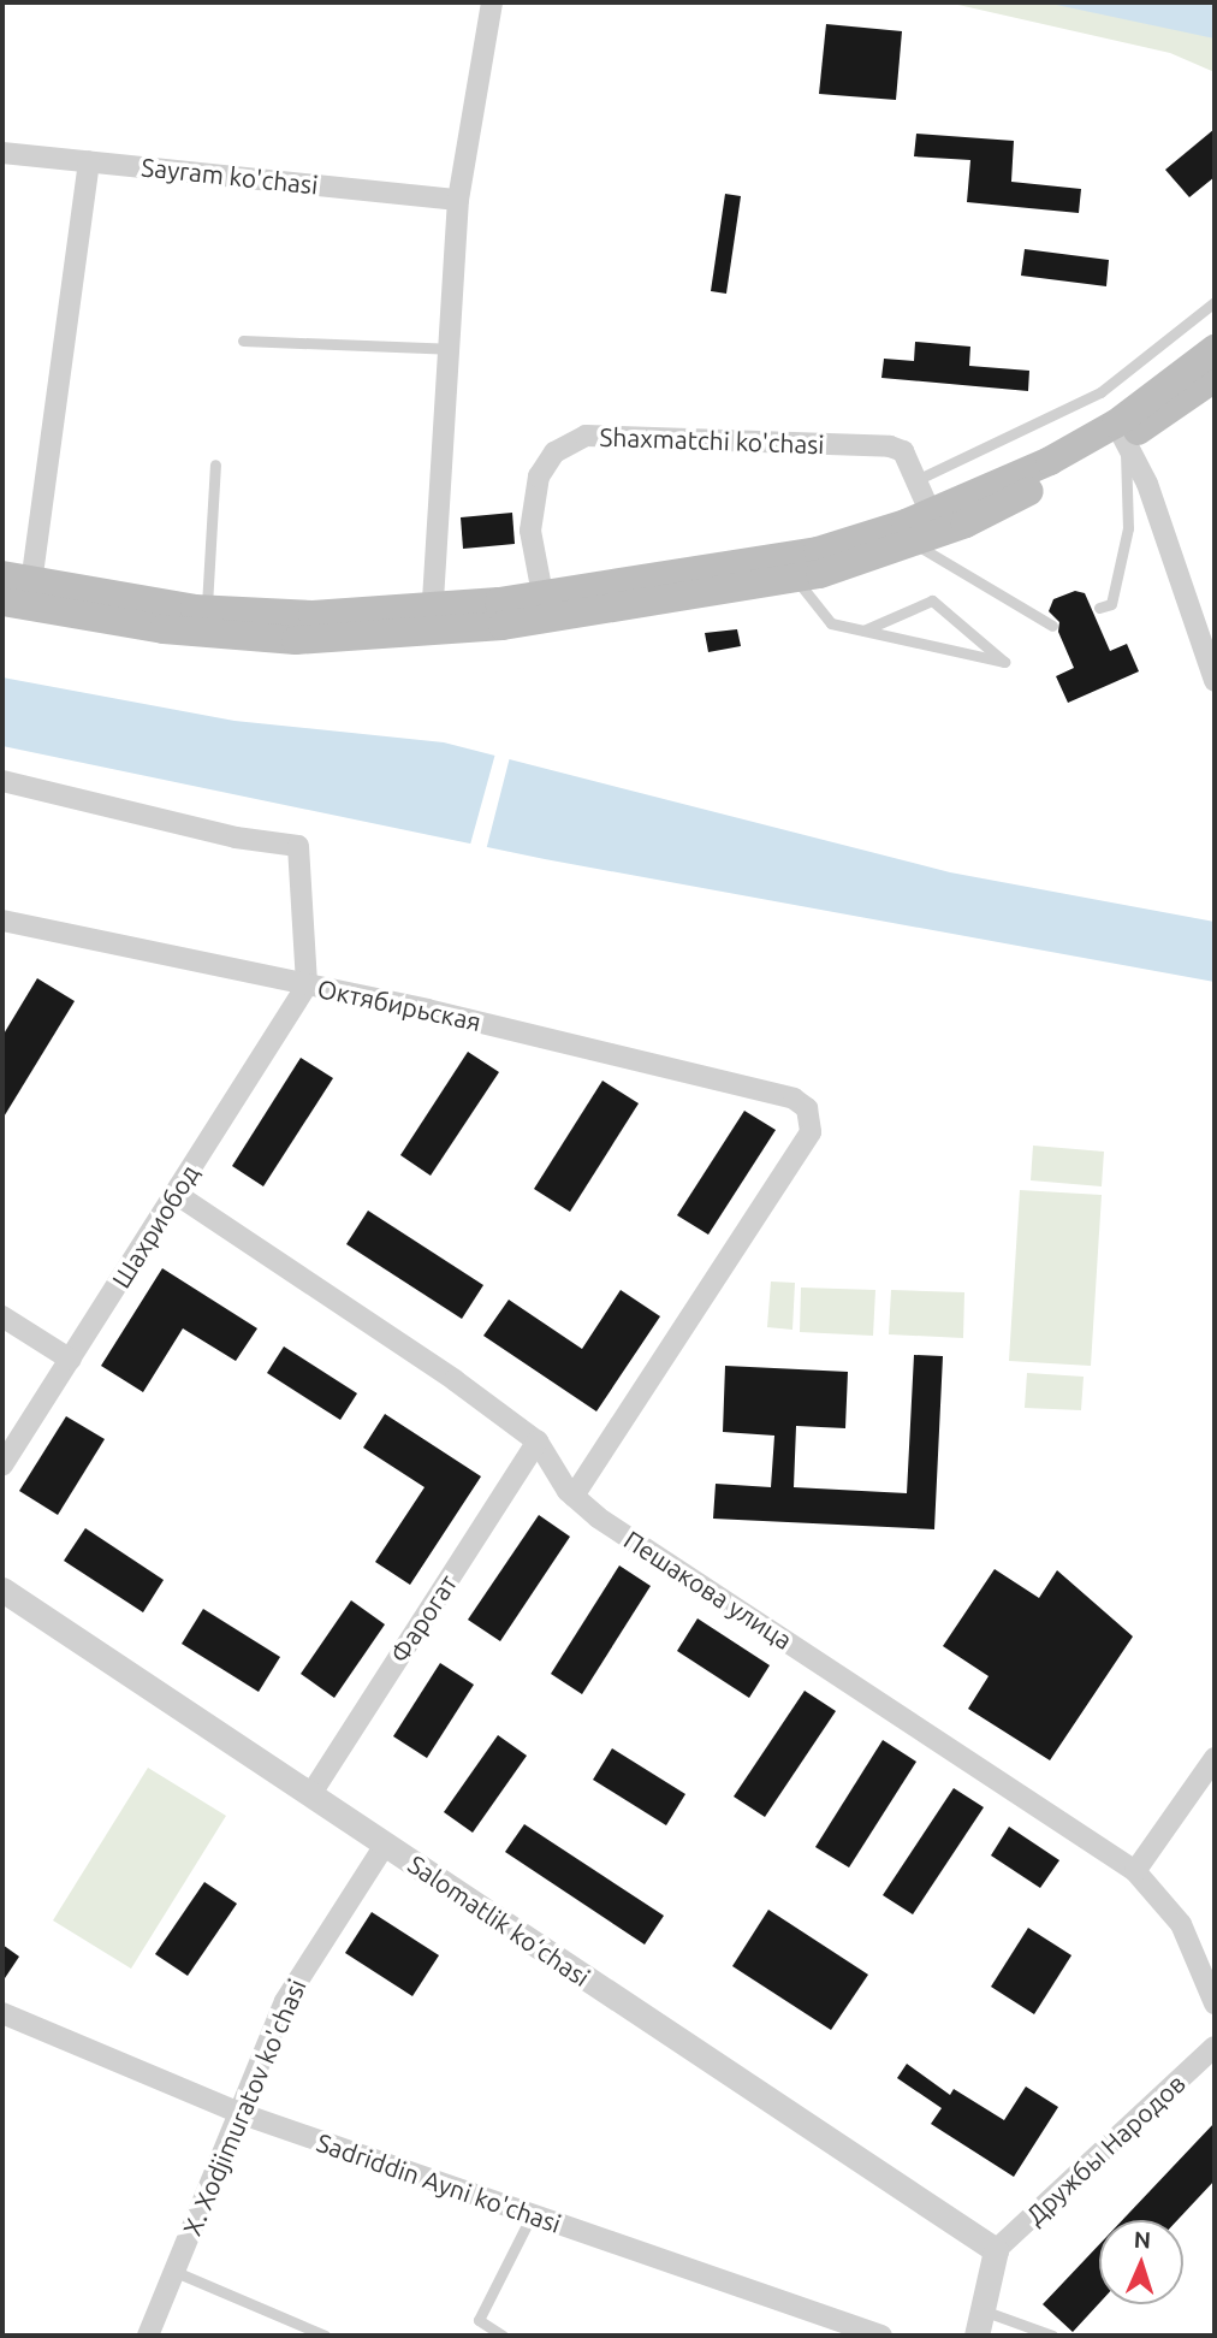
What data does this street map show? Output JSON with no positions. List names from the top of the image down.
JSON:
{
  "streets": {
    "street": [
      "Sayram ko'chasi",
      "Shaxmatchi ko'chasi",
      "Октябирьская",
      "Шахриобод",
      "Пешакова улица",
      "Фарогат",
      "Salomatlik ko‘chasi",
      "X. Xodjimuratov ko'chasi",
      "Дружбы Народов",
      "Sadriddin Ayni ko'chasi"
    ]
  },
  "crossings": [
    ["Октябирьская", "Шахриобод"],
    ["Октябирьская", "Пешакова улица"],
    ["Шахриобод", "Пешакова улица"],
    ["Пешакова улица", "Фарогат"],
    ["Фарогат", "Salomatlik ko‘chasi"],
    ["Salomatlik ko‘chasi", "X. Xodjimuratov ko'chasi"],
    ["Salomatlik ko‘chasi", "Дружбы Народов"],
    ["X. Xodjimuratov ko'chasi", "Sadriddin Ayni ko'chasi"]
  ],
  "north": "top"
}
